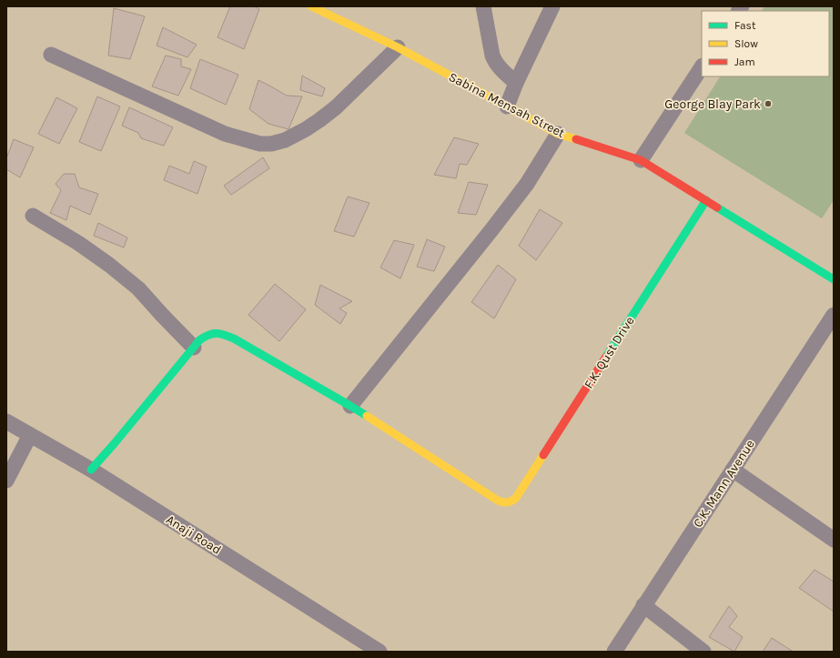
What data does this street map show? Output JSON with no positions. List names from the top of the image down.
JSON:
{
  "streets": {
    "street": [
      "Sabina Mensah Street",
      "F.K. Qust Drive",
      "C.K. Mann Avenue",
      "Anaji Road"
    ]
  },
  "crossings": [
    ["Sabina Mensah Street", "F.K. Qust Drive"]
  ],
  "places": ["George Blay Park"],
  "legend": ["Fast", "Slow", "Jam"]
}
